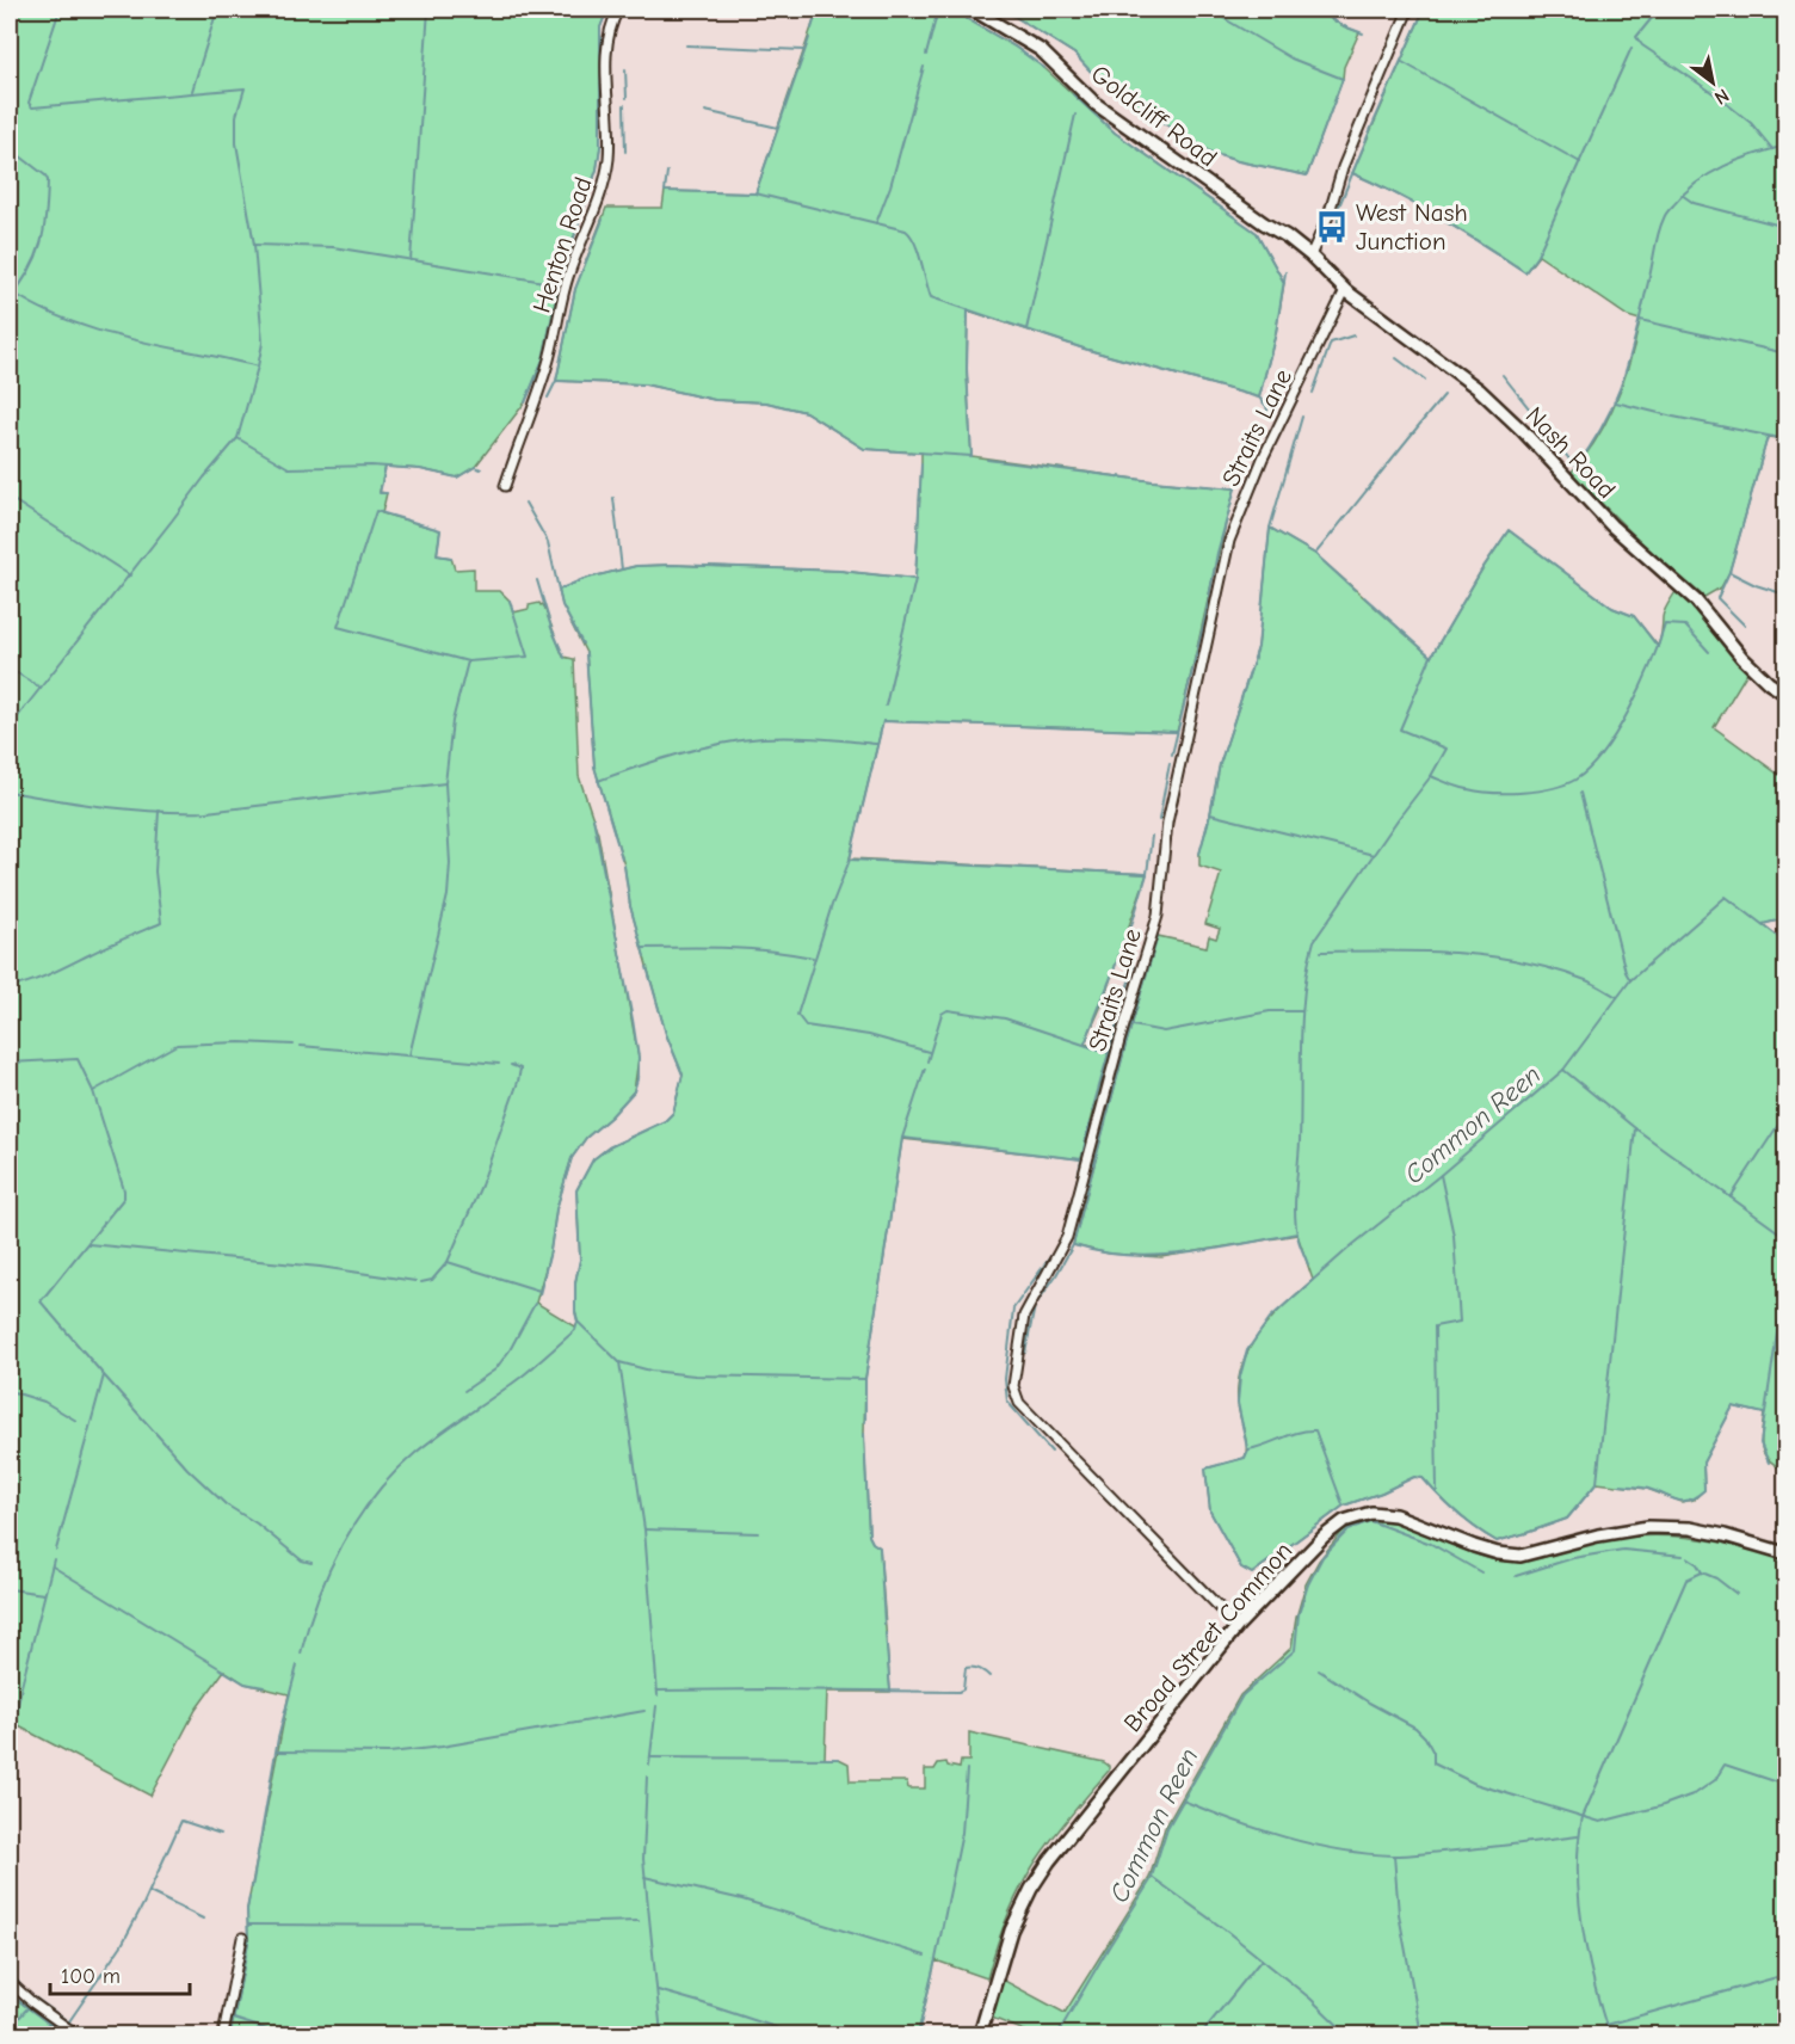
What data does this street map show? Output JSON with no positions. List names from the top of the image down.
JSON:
{
  "streets": {
    "street": [
      "Goldcliff Road",
      "Henton Road",
      "Straits Lane",
      "Nash Road",
      "Broad Street Common"
    ]
  },
  "crossings": [
    ["Goldcliff Road", "Nash Road"],
    ["Straits Lane", "Nash Road"],
    ["Straits Lane", "Broad Street Common"]
  ],
  "water": ["Common Reen"],
  "places": {
    "bus stop": ["West Nash Junction"]
  },
  "scale_bar": "100 m",
  "north": "bottom right"
}
